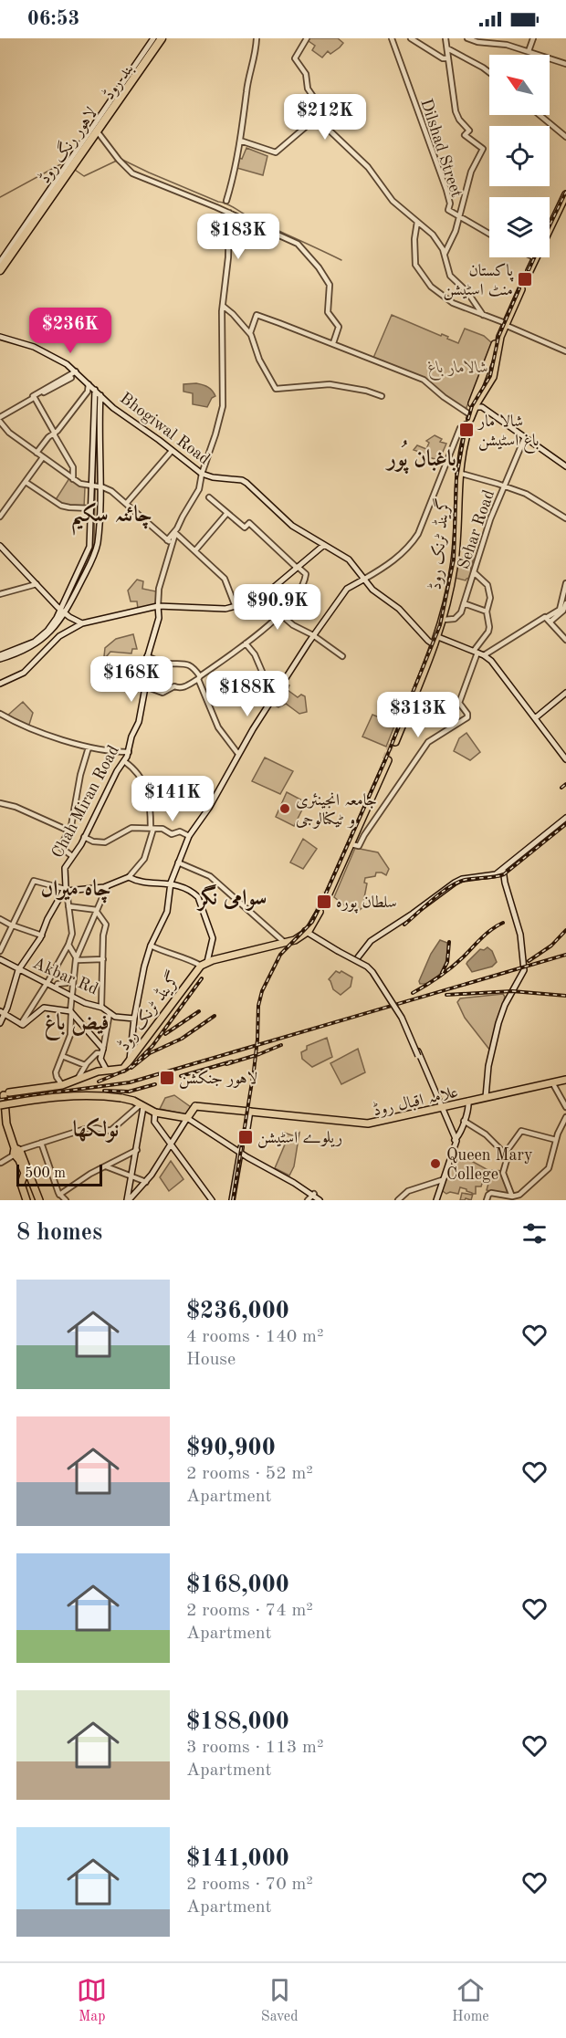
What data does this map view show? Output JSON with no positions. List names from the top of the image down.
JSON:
{
  "streets": {
    "highway": ["لاہور رنگ روڈ"],
    "main road": [
      "بند روڈ",
      "Bhogiwal Road",
      "گرینڈ ٹرنک روڈ",
      "Chah Miran Road",
      "Akbar Rd",
      "علامہ اقبال روڈ"
    ],
    "street": ["Dilshad Street", "Sehar Road"]
  },
  "crossings": [
    ["بند روڈ", "لاہور رنگ روڈ"],
    ["Bhogiwal Road", "گرینڈ ٹرنک روڈ"],
    ["Sehar Road", "گرینڈ ٹرنک روڈ"],
    ["گرینڈ ٹرنک روڈ", "علامہ اقبال روڈ"]
  ],
  "districts": [
    "باغبان پُور",
    "چائنہ سکیم",
    "چاہ میراں",
    "سوامی نگر",
    "فیض باغ",
    "نولکھا"
  ],
  "parks": ["شالامار باغ"],
  "places": {
    "transit": [
      "پاکستان منٹ اسٹیشن",
      "شالا مار باغ اسٹیشن",
      "سلطان پورہ",
      "لاہور جنکشن",
      "ریلوے اسٹیشن"
    ],
    "other": ["جامعہ انجینئری و ٹیکنالوجی", "Queen Mary College"]
  },
  "scale_bar": "500 m",
  "north": "top left",
  "page": {
    "status": "06:53",
    "price": [
      "$212K",
      "$183K",
      "$236K",
      "$90.9K",
      "$168K",
      "$188K",
      "$313K",
      "$141K"
    ],
    "scale": "500 m",
    "heading": "8 homes",
    "list": [
      {
        "name": "$236,000",
        "note": "4 rooms · 140 m² · House"
      },
      {
        "name": "$90,900",
        "note": "2 rooms · 52 m² · Apartment"
      },
      {
        "name": "$168,000",
        "note": "2 rooms · 74 m² · Apartment"
      },
      {
        "name": "$188,000",
        "note": "3 rooms · 113 m² · Apartment"
      },
      {
        "name": "$141,000",
        "note": "2 rooms · 70 m² · Apartment"
      }
    ],
    "tabs": ["Map", "Saved", "Home"]
  }
}
